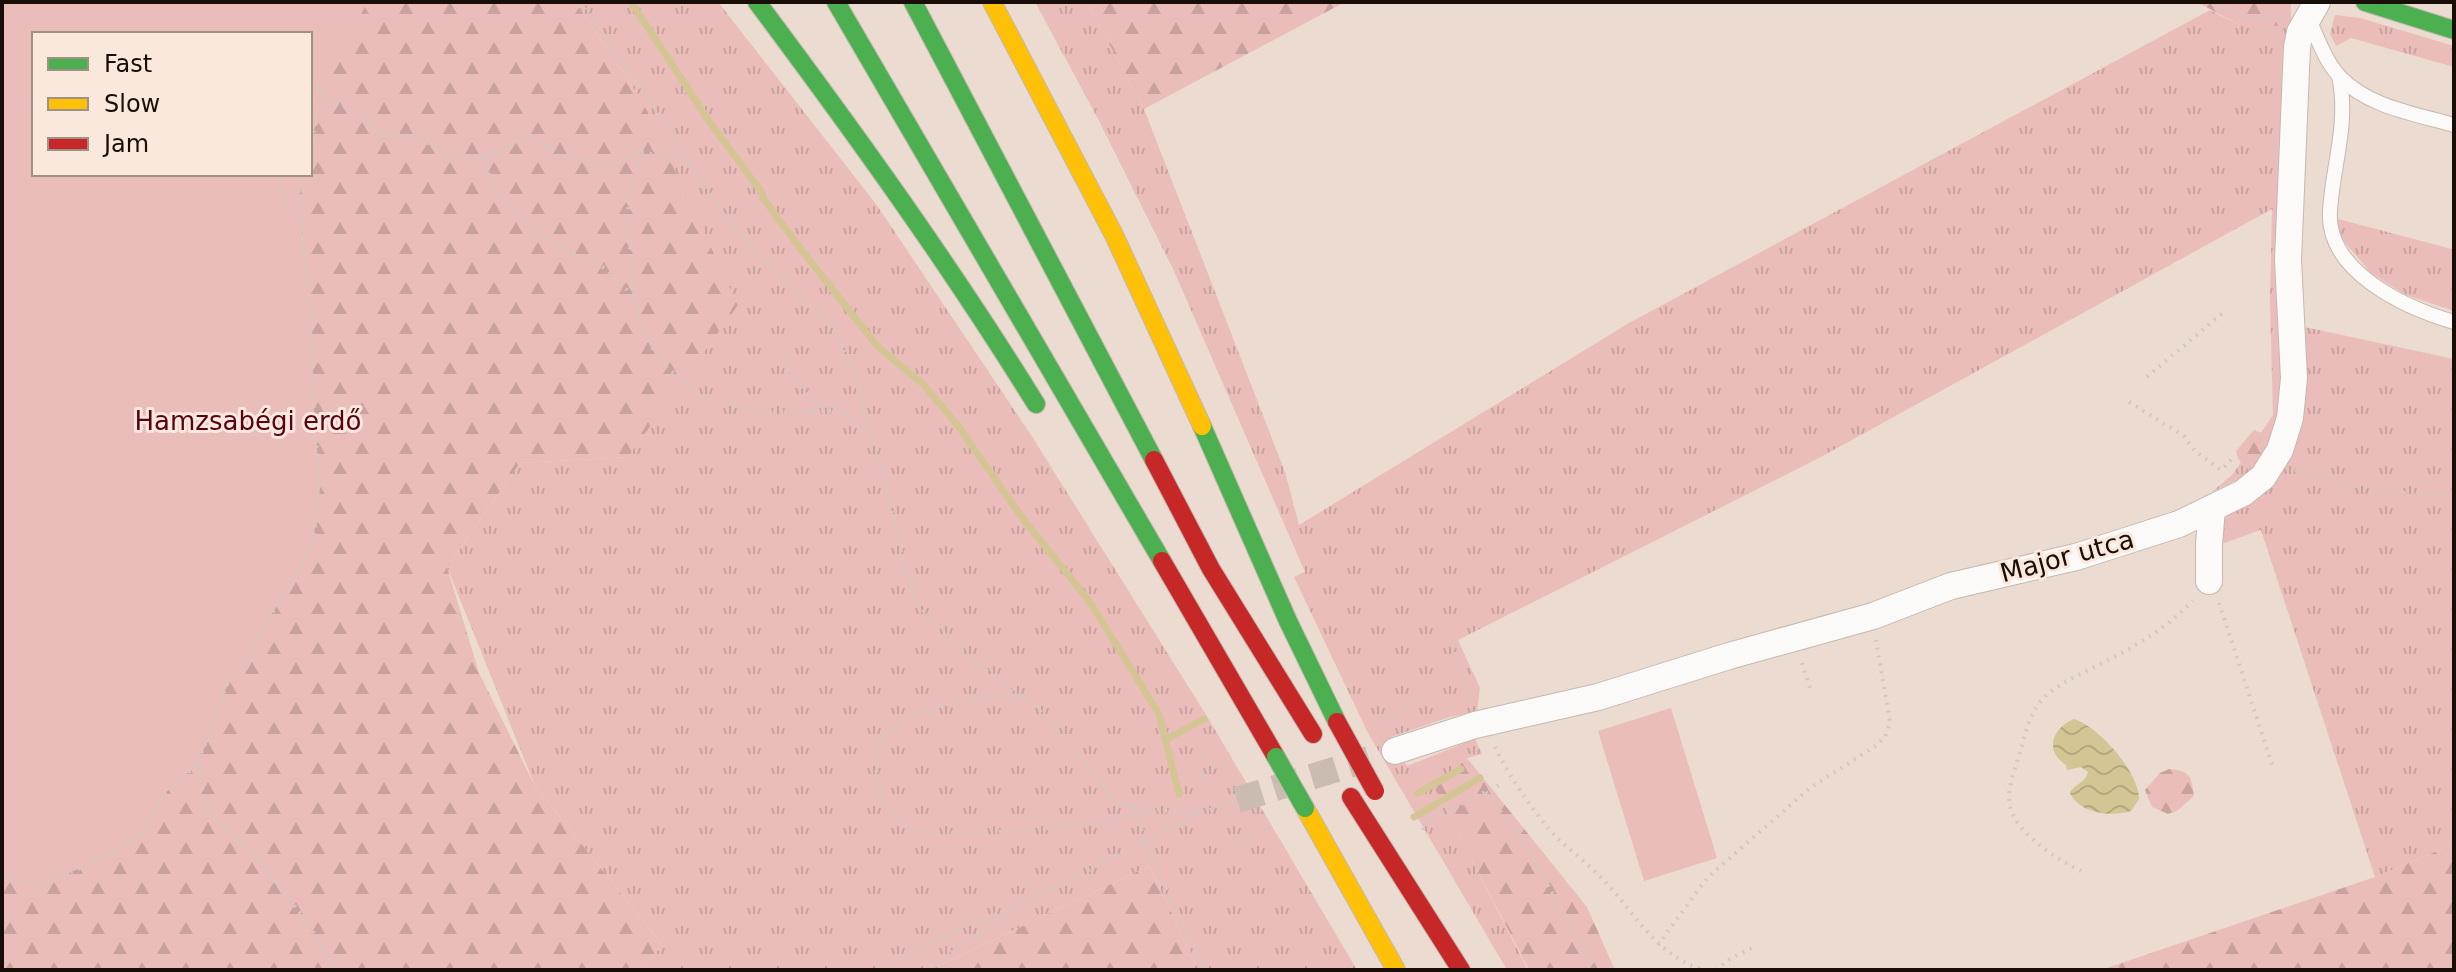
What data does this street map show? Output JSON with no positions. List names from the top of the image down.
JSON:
{
  "streets": {
    "street": ["Major utca"]
  },
  "parks": ["Hamzsabégi erdő"],
  "legend": ["Fast", "Slow", "Jam"]
}
